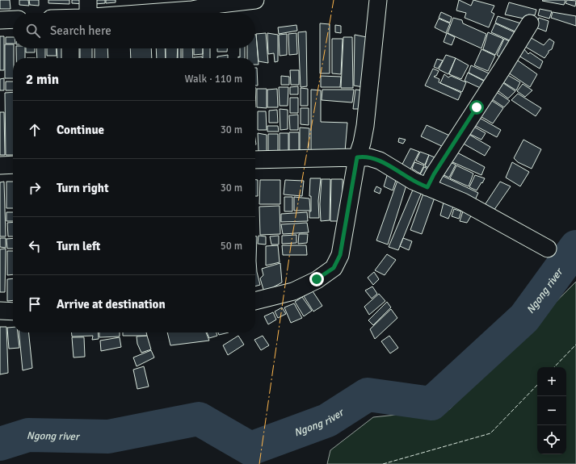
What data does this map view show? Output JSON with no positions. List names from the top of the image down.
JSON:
{
  "water": ["Ngong river"],
  "page": {
    "search": "Search here",
    "heading": ["2 min", "Walk · 110 m"],
    "list": [
      ["Continue", "30 m"],
      ["Turn right", "30 m"],
      ["Turn left", "50 m"],
      "Arrive at destination"
    ],
    "map_buttons": ["+", "−"]
  }
}
